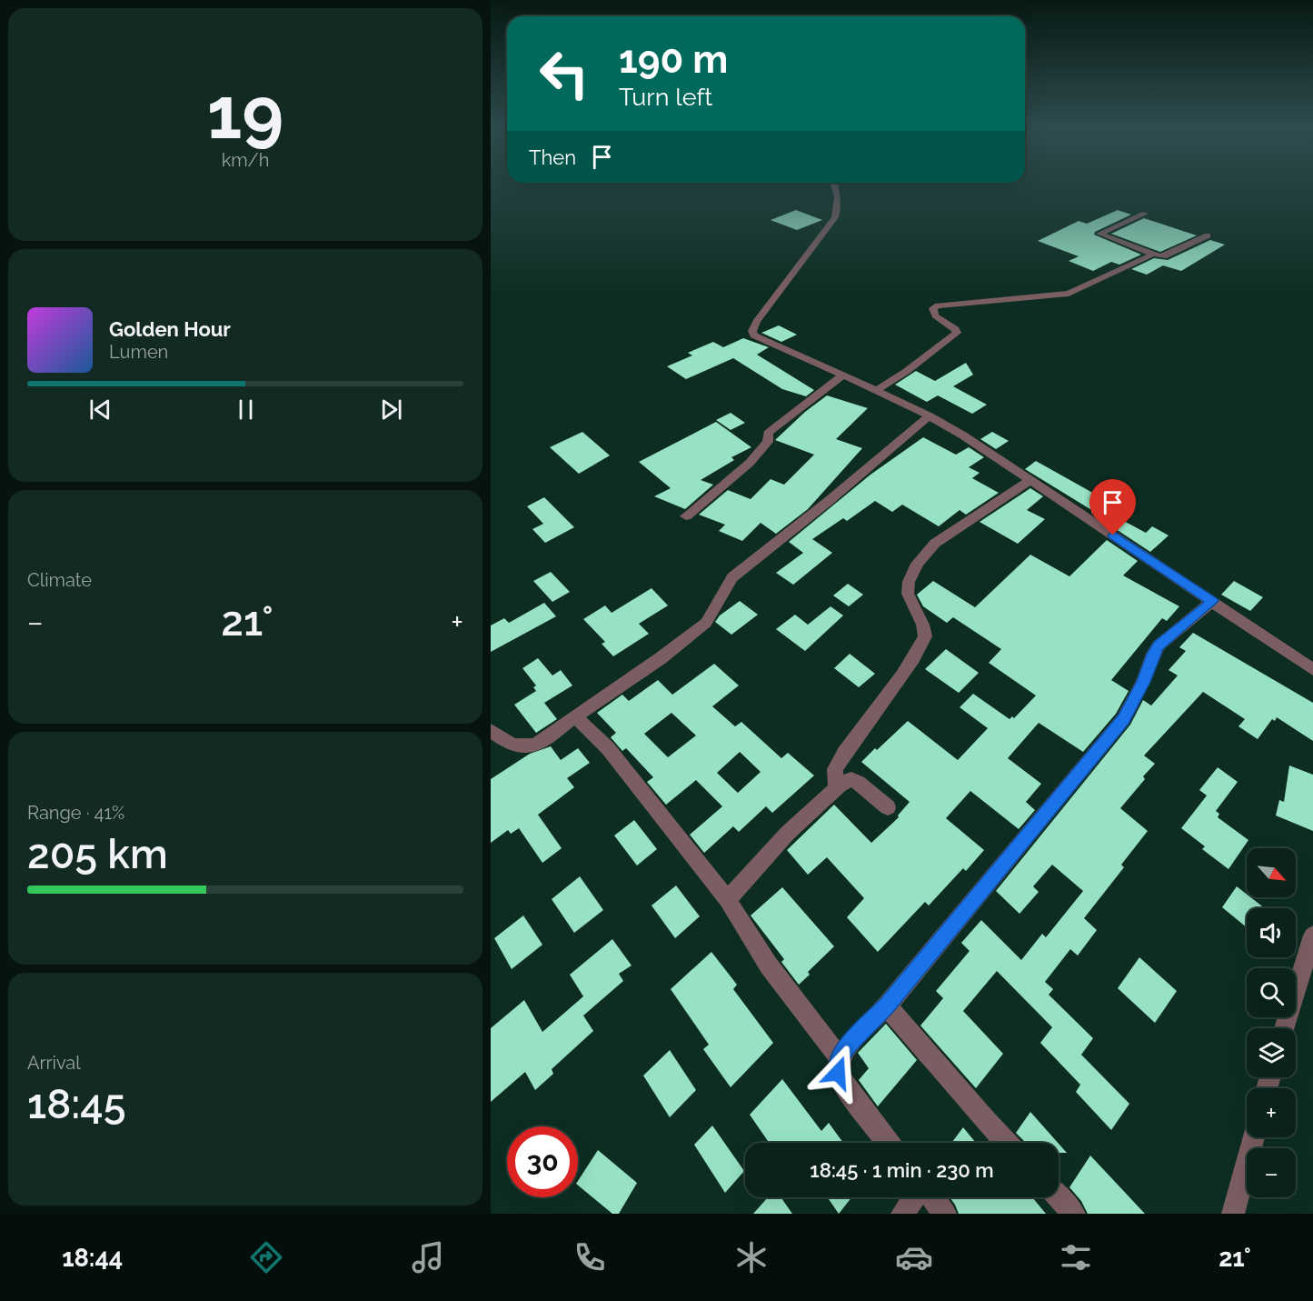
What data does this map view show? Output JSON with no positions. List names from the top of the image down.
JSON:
{
  "north": "bottom right",
  "page": {
    "tile": [
      ["19", "km/h"],
      "Climate",
      ["Range · 41%", "205 km"],
      ["Arrival", "18:45"]
    ],
    "turn": ["190 m", "Turn left"],
    "then": "Then",
    "song": ["Golden Hour", "Lumen"],
    "heat": ["−", "21°", "+"],
    "map_buttons": ["+", "−"],
    "limit": "30",
    "trip": "18:45 · 1 min · 230 m",
    "tabs": ["18:44", "21°"]
  }
}
